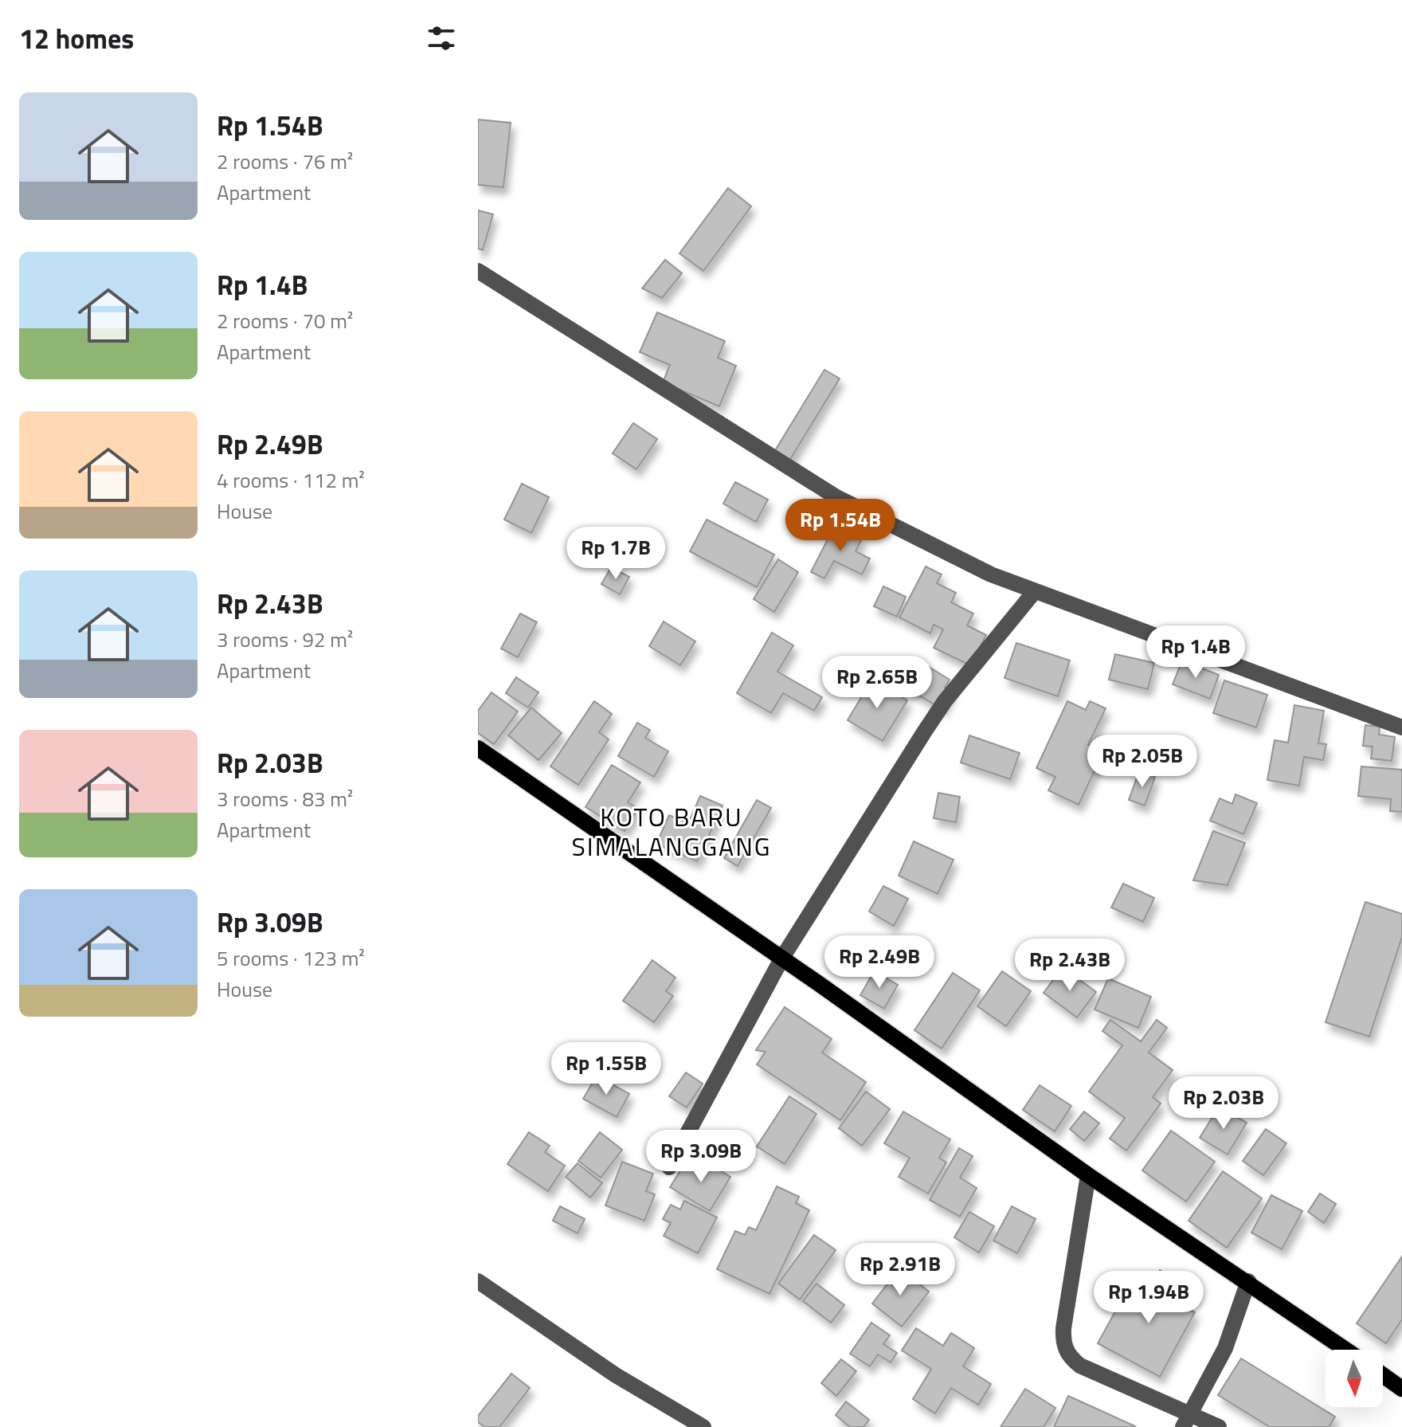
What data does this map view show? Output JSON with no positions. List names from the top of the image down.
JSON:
{
  "districts": ["KOTO BARU SIMALANGGANG"],
  "north": "bottom",
  "page": {
    "heading": "12 homes",
    "list": [
      {
        "name": "Rp 1.54B",
        "note": "2 rooms · 76 m² · Apartment"
      },
      {
        "name": "Rp 1.4B",
        "note": "2 rooms · 70 m² · Apartment"
      },
      {
        "name": "Rp 2.49B",
        "note": "4 rooms · 112 m² · House"
      },
      {
        "name": "Rp 2.43B",
        "note": "3 rooms · 92 m² · Apartment"
      },
      {
        "name": "Rp 2.03B",
        "note": "3 rooms · 83 m² · Apartment"
      },
      {
        "name": "Rp 3.09B",
        "note": "5 rooms · 123 m² · House"
      }
    ],
    "price": [
      "Rp 1.54B",
      "Rp 1.7B",
      "Rp 1.4B",
      "Rp 2.65B",
      "Rp 2.05B",
      "Rp 2.49B",
      "Rp 2.43B",
      "Rp 1.55B",
      "Rp 2.03B",
      "Rp 3.09B",
      "Rp 2.91B",
      "Rp 1.94B"
    ]
  }
}
